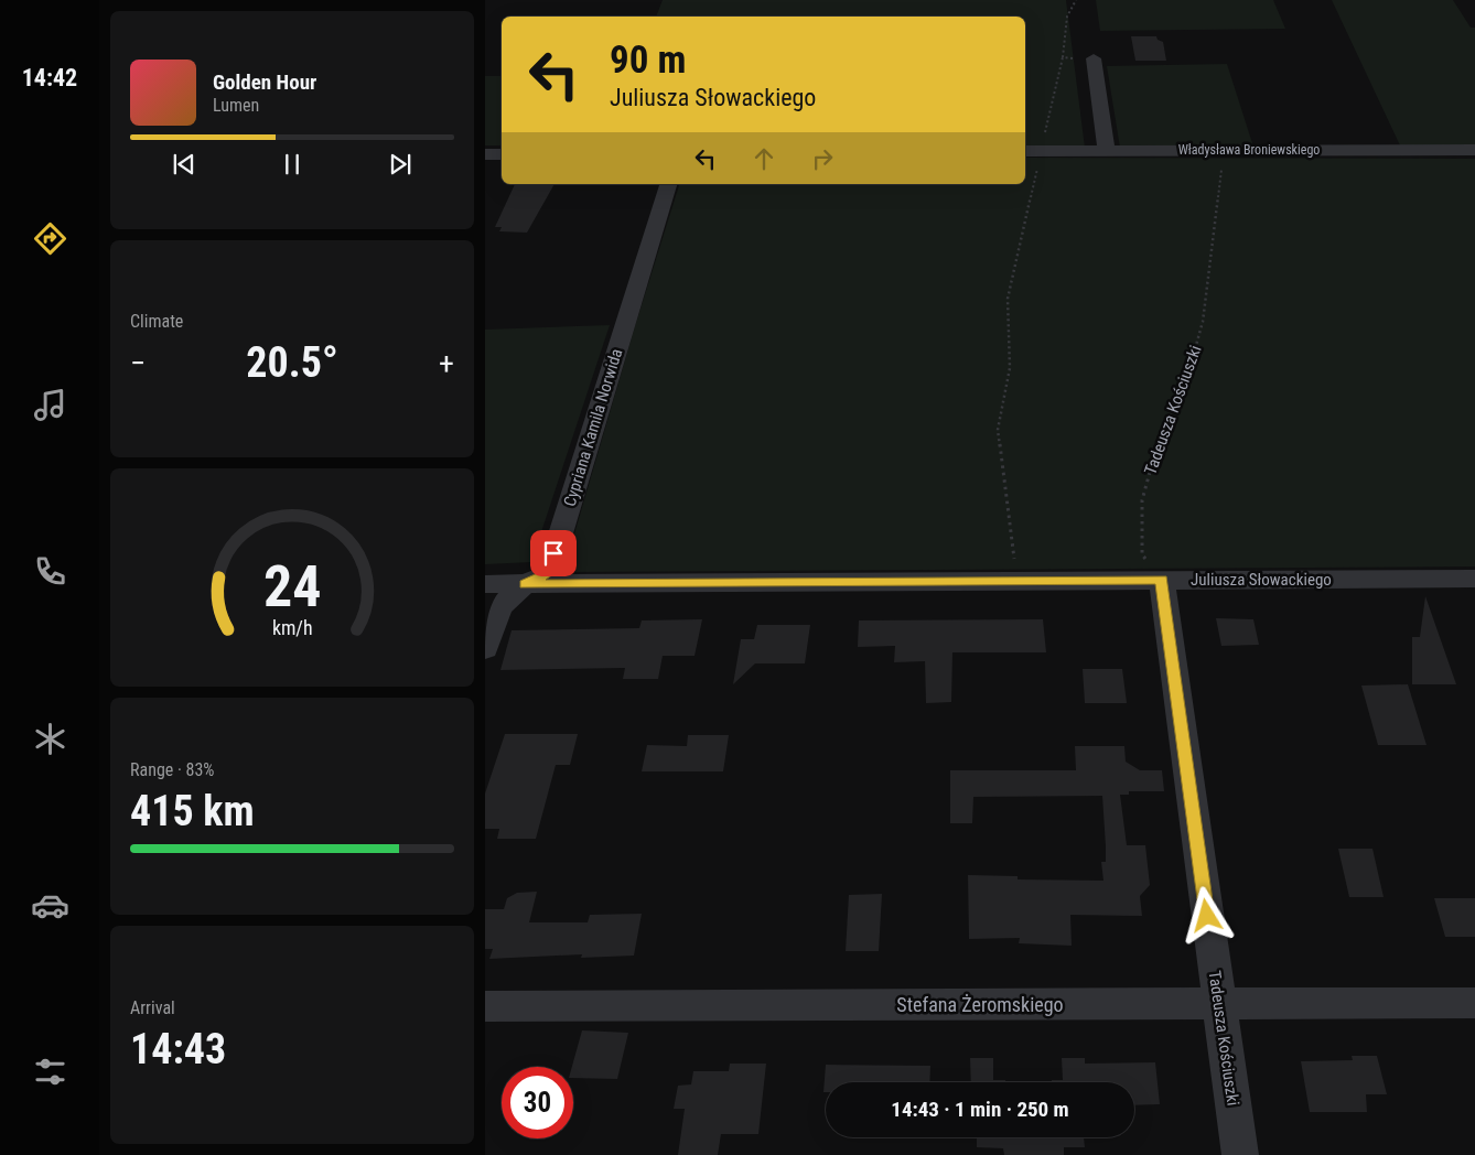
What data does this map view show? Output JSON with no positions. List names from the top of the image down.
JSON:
{
  "streets": {
    "street": [
      "Władysława Broniewskiego",
      "Tadeusza Kościuszki",
      "Cypriana Kamila Norwida",
      "Juliusza Słowackiego",
      "Stefana Żeromskiego"
    ]
  },
  "crossings": [
    ["Władysława Broniewskiego", "Tadeusza Kościuszki"],
    ["Tadeusza Kościuszki", "Juliusza Słowackiego"],
    ["Tadeusza Kościuszki", "Stefana Żeromskiego"],
    ["Cypriana Kamila Norwida", "Juliusza Słowackiego"]
  ],
  "page": {
    "tabs": "14:42",
    "turn": ["90 m", "Juliusza Słowackiego"],
    "song": ["Golden Hour", "Lumen"],
    "tile": [
      "Climate",
      ["Range · 83%", "415 km"],
      ["Arrival", "14:43"]
    ],
    "heat": ["−", "20.5°", "+"],
    "limit": "30",
    "trip": "14:43 · 1 min · 250 m",
    "gauge": ["24", "km/h"]
  }
}
